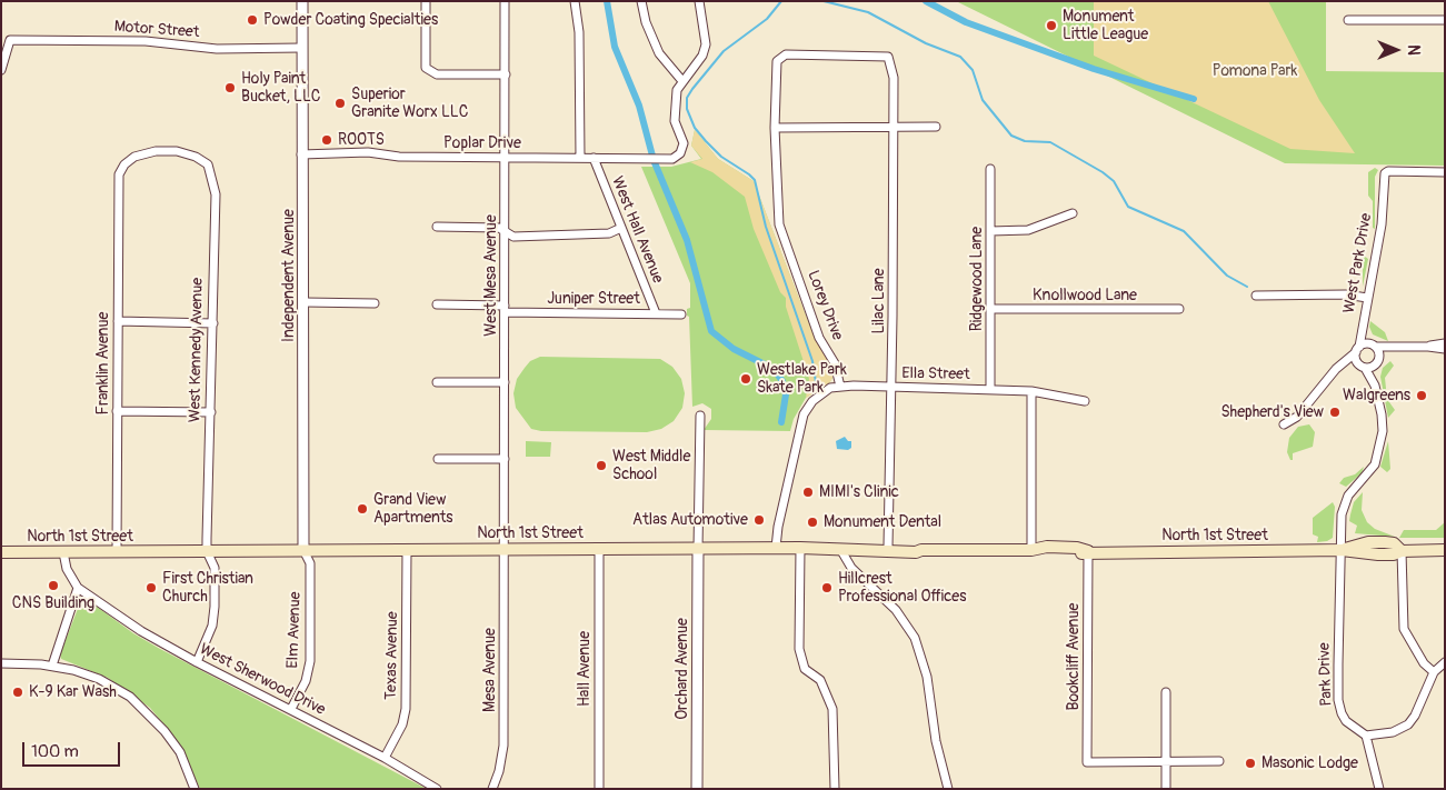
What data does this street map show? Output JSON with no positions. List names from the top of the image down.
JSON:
{
  "streets": {
    "main road": ["North 1st Street"],
    "street": [
      "Motor Street",
      "Poplar Drive",
      "West Hall Avenue",
      "West Park Drive",
      "Independent Avenue",
      "West Mesa Avenue",
      "Ridgewood Lane",
      "Knollwood Lane",
      "Juniper Street",
      "Lilac Lane",
      "Lorey Drive",
      "West Kennedy Avenue",
      "Franklin Avenue",
      "Ella Street",
      "Elm Avenue",
      "Texas Avenue",
      "Bookcliff Avenue",
      "Hall Avenue",
      "Orchard Avenue",
      "Mesa Avenue",
      "Park Drive",
      "West Sherwood Drive"
    ]
  },
  "crossings": [
    ["Motor Street", "Independent Avenue"],
    ["Poplar Drive", "West Hall Avenue"],
    ["Poplar Drive", "Independent Avenue"],
    ["Poplar Drive", "West Mesa Avenue"],
    ["West Hall Avenue", "Juniper Street"],
    ["Independent Avenue", "North 1st Street"],
    ["Independent Avenue", "Elm Avenue"],
    ["West Mesa Avenue", "Juniper Street"],
    ["West Mesa Avenue", "North 1st Street"],
    ["West Mesa Avenue", "Mesa Avenue"],
    ["Ridgewood Lane", "Knollwood Lane"],
    ["Ridgewood Lane", "Ella Street"],
    ["Lilac Lane", "Lorey Drive"],
    ["Lilac Lane", "Ella Street"],
    ["Lilac Lane", "North 1st Street"],
    ["Lorey Drive", "Ella Street"],
    ["West Kennedy Avenue", "Franklin Avenue"],
    ["West Kennedy Avenue", "North 1st Street"],
    ["West Kennedy Avenue", "West Sherwood Drive"],
    ["Franklin Avenue", "North 1st Street"],
    ["North 1st Street", "Elm Avenue"],
    ["North 1st Street", "Texas Avenue"],
    ["North 1st Street", "Bookcliff Avenue"],
    ["North 1st Street", "Hall Avenue"],
    ["North 1st Street", "Orchard Avenue"],
    ["North 1st Street", "Mesa Avenue"],
    ["North 1st Street", "Park Drive"],
    ["Elm Avenue", "West Sherwood Drive"],
    ["Texas Avenue", "West Sherwood Drive"]
  ],
  "parks": ["Pomona Park"],
  "places": [
    "Powder Coating Specialties",
    "Monument Little League",
    "Holy Paint Bucket, LLC",
    "Superior Granite Worx LLC",
    "ROOTS",
    "Westlake Park Skate Park",
    "Walgreens",
    "Shepherd's View",
    "West Middle School",
    "MIMI's Clinic",
    "Grand View Apartments",
    "Atlas Automotive",
    "Monument Dental",
    "CNS Building",
    "First Christian Church",
    "Hillcrest Professional Offices",
    "K-9 Kar Wash",
    "Masonic Lodge"
  ],
  "scale_bar": "100 m",
  "north": "right"
}
